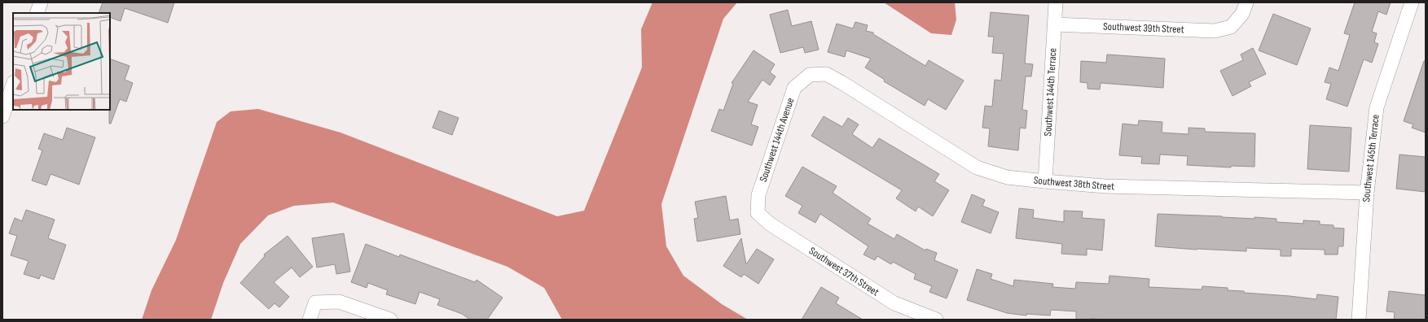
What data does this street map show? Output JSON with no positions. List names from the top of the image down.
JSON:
{
  "streets": {
    "street": [
      "Southwest 39th Street",
      "Southwest 144th Terrace",
      "Southwest 144th Avenue",
      "Southwest 145th Terrace",
      "Southwest 38th Street",
      "Southwest 37th Street"
    ]
  },
  "crossings": [
    ["Southwest 39th Street", "Southwest 144th Terrace"],
    ["Southwest 144th Terrace", "Southwest 38th Street"],
    ["Southwest 144th Avenue", "Southwest 38th Street"],
    ["Southwest 144th Avenue", "Southwest 37th Street"],
    ["Southwest 145th Terrace", "Southwest 38th Street"]
  ]
}
